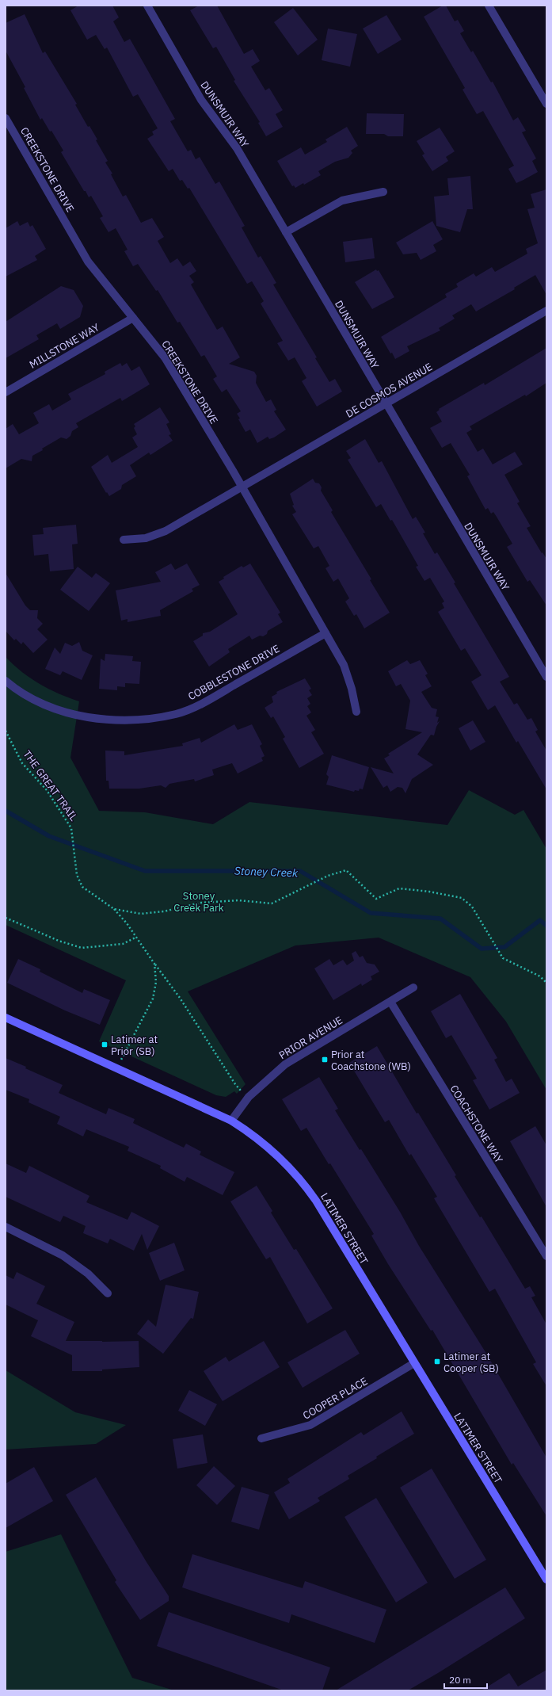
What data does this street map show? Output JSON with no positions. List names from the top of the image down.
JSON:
{
  "streets": {
    "street": [
      "DUNSMUIR WAY",
      "CREEKSTONE DRIVE",
      "MILLSTONE WAY",
      "DE COSMOS AVENUE",
      "COBBLESTONE DRIVE",
      "PRIOR AVENUE",
      "COACHSTONE WAY",
      "LATIMER STREET",
      "COOPER PLACE"
    ],
    "path": ["THE GREAT TRAIL"]
  },
  "crossings": [
    ["DUNSMUIR WAY", "DE COSMOS AVENUE"],
    ["CREEKSTONE DRIVE", "MILLSTONE WAY"],
    ["CREEKSTONE DRIVE", "DE COSMOS AVENUE"],
    ["CREEKSTONE DRIVE", "COBBLESTONE DRIVE"],
    ["PRIOR AVENUE", "COACHSTONE WAY"],
    ["PRIOR AVENUE", "LATIMER STREET"],
    ["LATIMER STREET", "COOPER PLACE"]
  ],
  "water": ["Stoney Creek"],
  "parks": ["Stoney Creek Park"],
  "places": {
    "transit": ["Latimer at Prior (SB)", "Prior at Coachstone (WB)", "Latimer at Cooper (SB)"]
  },
  "scale_bar": "20 m"
}
